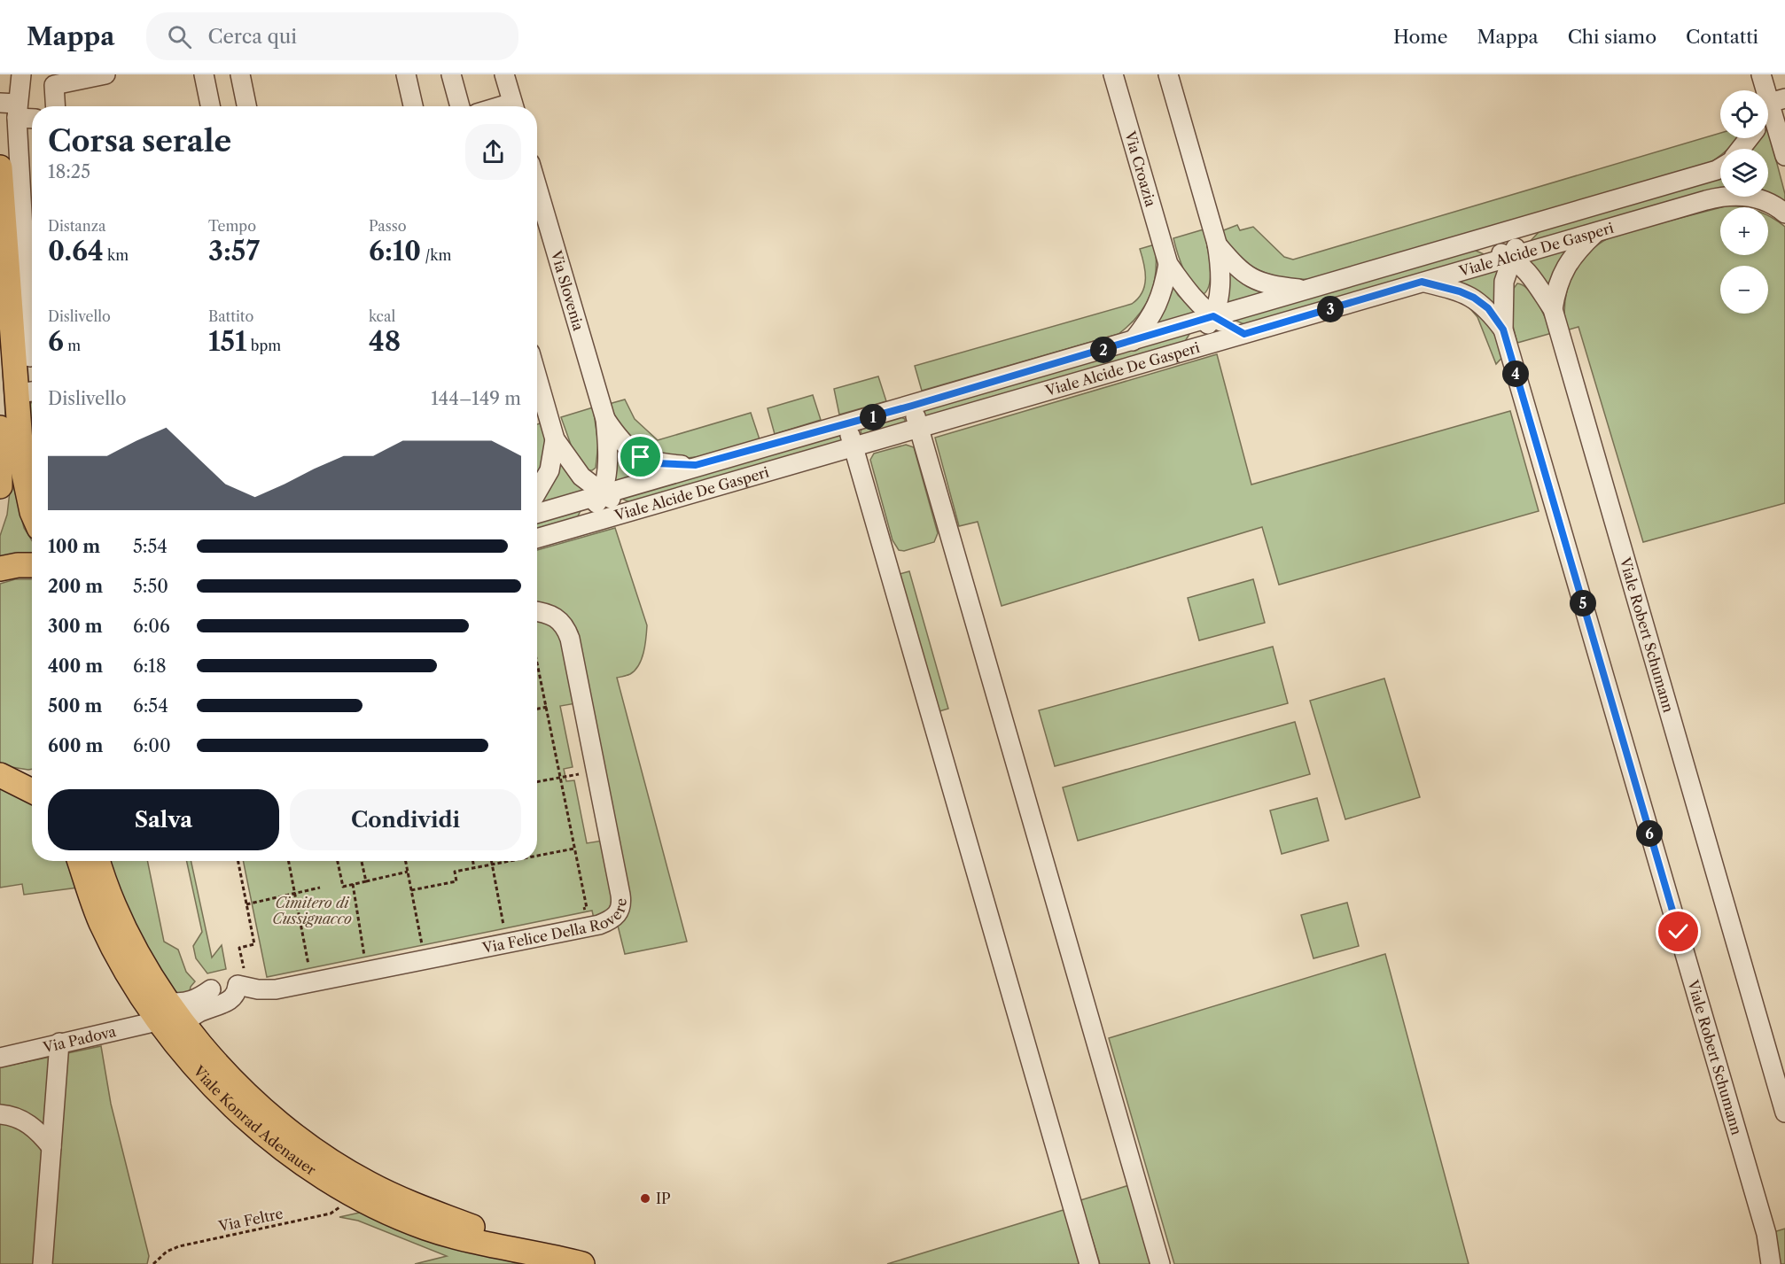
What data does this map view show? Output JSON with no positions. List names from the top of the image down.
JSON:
{
  "streets": {
    "main road": ["Viale Konrad Adenauer"],
    "street": [
      "Via Croazia",
      "Viale Alcide De Gasperi",
      "Via Slovenia",
      "Viale Robert Schumann",
      "Via Felice Della Rovere",
      "Via Padova"
    ],
    "path": ["Via Feltre"]
  },
  "crossings": [
    ["Via Croazia", "Viale Alcide De Gasperi"],
    ["Viale Alcide De Gasperi", "Via Slovenia"],
    ["Viale Alcide De Gasperi", "Viale Robert Schumann"],
    ["Via Padova", "Viale Konrad Adenauer"],
    ["Viale Konrad Adenauer", "Via Feltre"]
  ],
  "parks": ["Cimitero di Cussignacco"],
  "places": ["IP"],
  "page": {
    "header": "Mappa",
    "search": "Cerca qui",
    "nav": [
      "Home",
      "Mappa",
      "Chi siamo",
      "Contatti"
    ],
    "map_buttons": ["+", "−"],
    "heading": ["Corsa serale", "18:25"],
    "stats": [
      ["Distanza", "0.64 km"],
      ["Tempo", "3:57"],
      ["Passo", "6:10 /km"],
      ["Dislivello", "6 m"],
      ["Battito", "151 bpm"],
      ["kcal", "48"]
    ],
    "pins": [
      "3",
      "2",
      "4",
      "1",
      "5",
      "6"
    ],
    "chart": ["Dislivello", "144–149 m"],
    "list": [
      {
        "name": "100 m",
        "note": "5:54"
      },
      {
        "name": "200 m",
        "note": "5:50"
      },
      {
        "name": "300 m",
        "note": "6:06"
      },
      {
        "name": "400 m",
        "note": "6:18"
      },
      {
        "name": "500 m",
        "note": "6:54"
      },
      {
        "name": "600 m",
        "note": "6:00"
      }
    ],
    "buttons": ["Salva", "Condividi"]
  }
}
